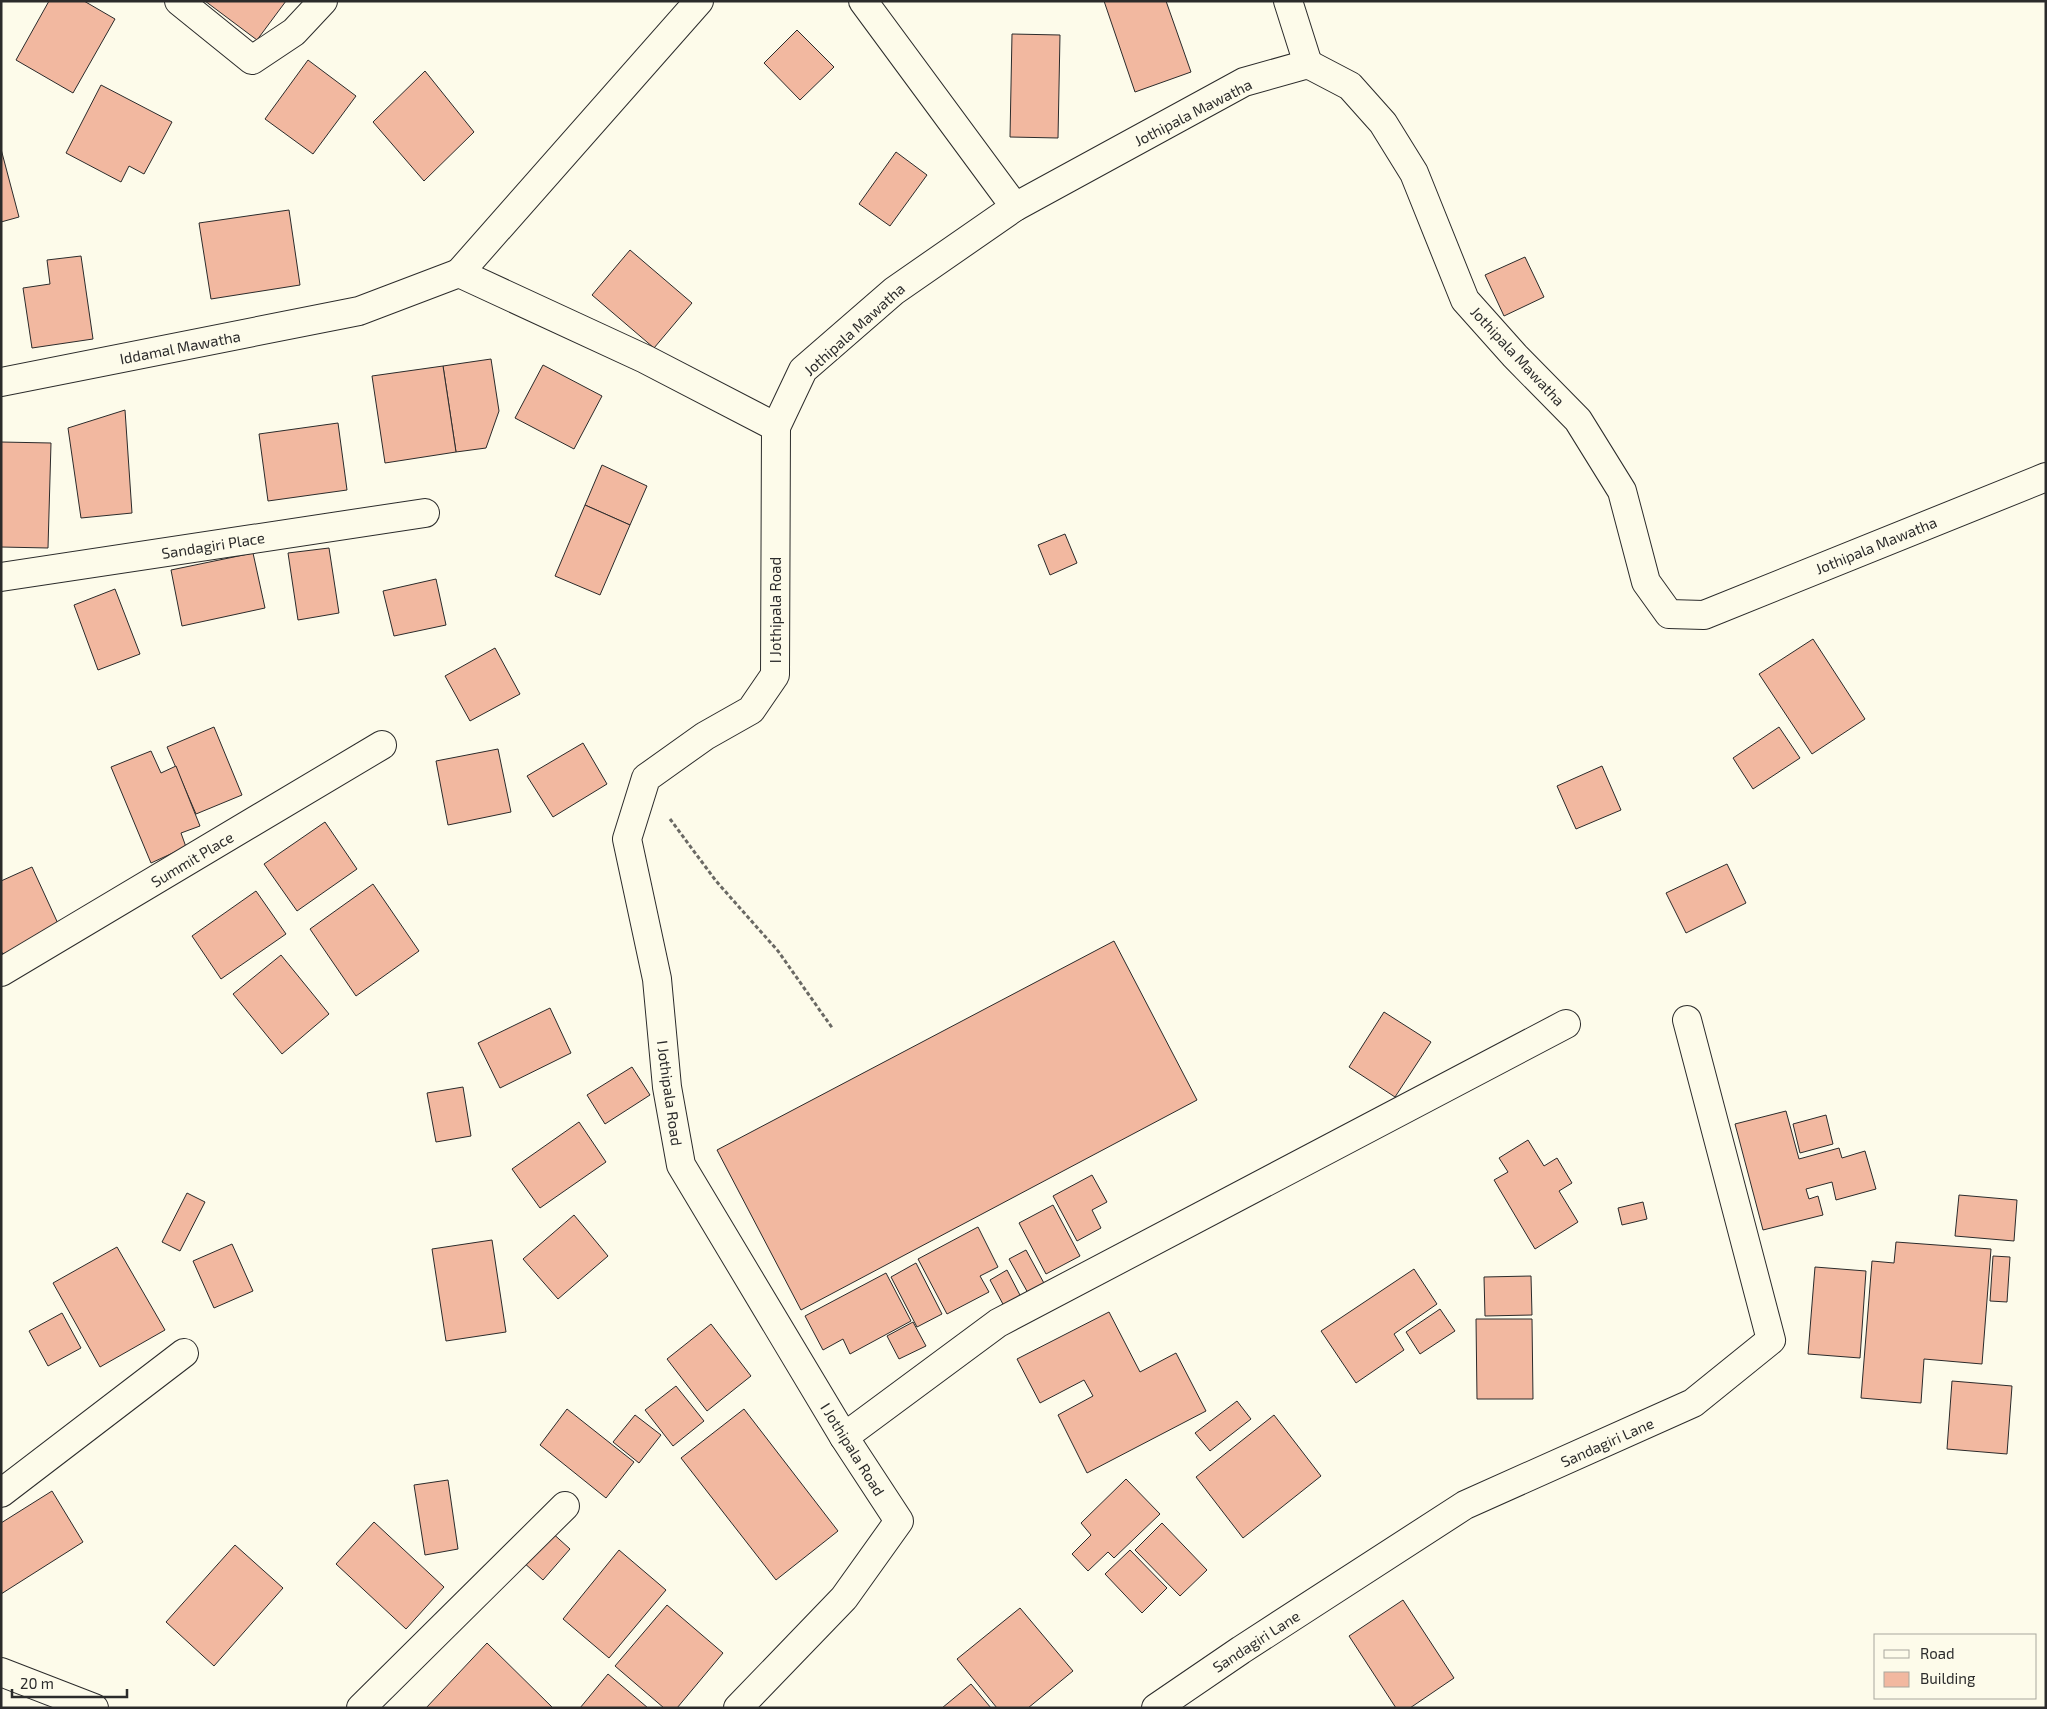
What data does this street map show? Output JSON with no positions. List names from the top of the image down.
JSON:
{
  "streets": {
    "street": [
      "Jothipala Mawatha",
      "Iddamal Mawatha",
      "Sandagiri Place",
      "I Jothipala Road",
      "Summit Place",
      "Sandagiri Lane"
    ]
  },
  "crossings": [
    ["Jothipala Mawatha", "I Jothipala Road"]
  ],
  "legend": ["Road", "Building"],
  "scale_bar": "20 m"
}
